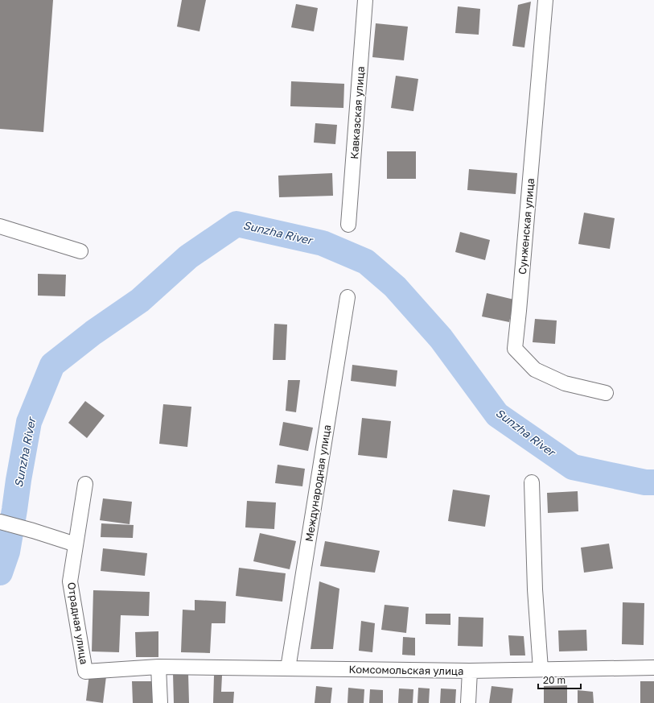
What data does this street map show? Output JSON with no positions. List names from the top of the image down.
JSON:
{
  "streets": {
    "street": [
      "Кавказская улица",
      "Сунженская улица",
      "Международная улица",
      "Отрадная улица",
      "Комсомольская улица"
    ]
  },
  "crossings": [
    ["Международная улица", "Комсомольская улица"],
    ["Отрадная улица", "Комсомольская улица"]
  ],
  "water": ["Sunzha River"],
  "scale_bar": "20 m"
}
